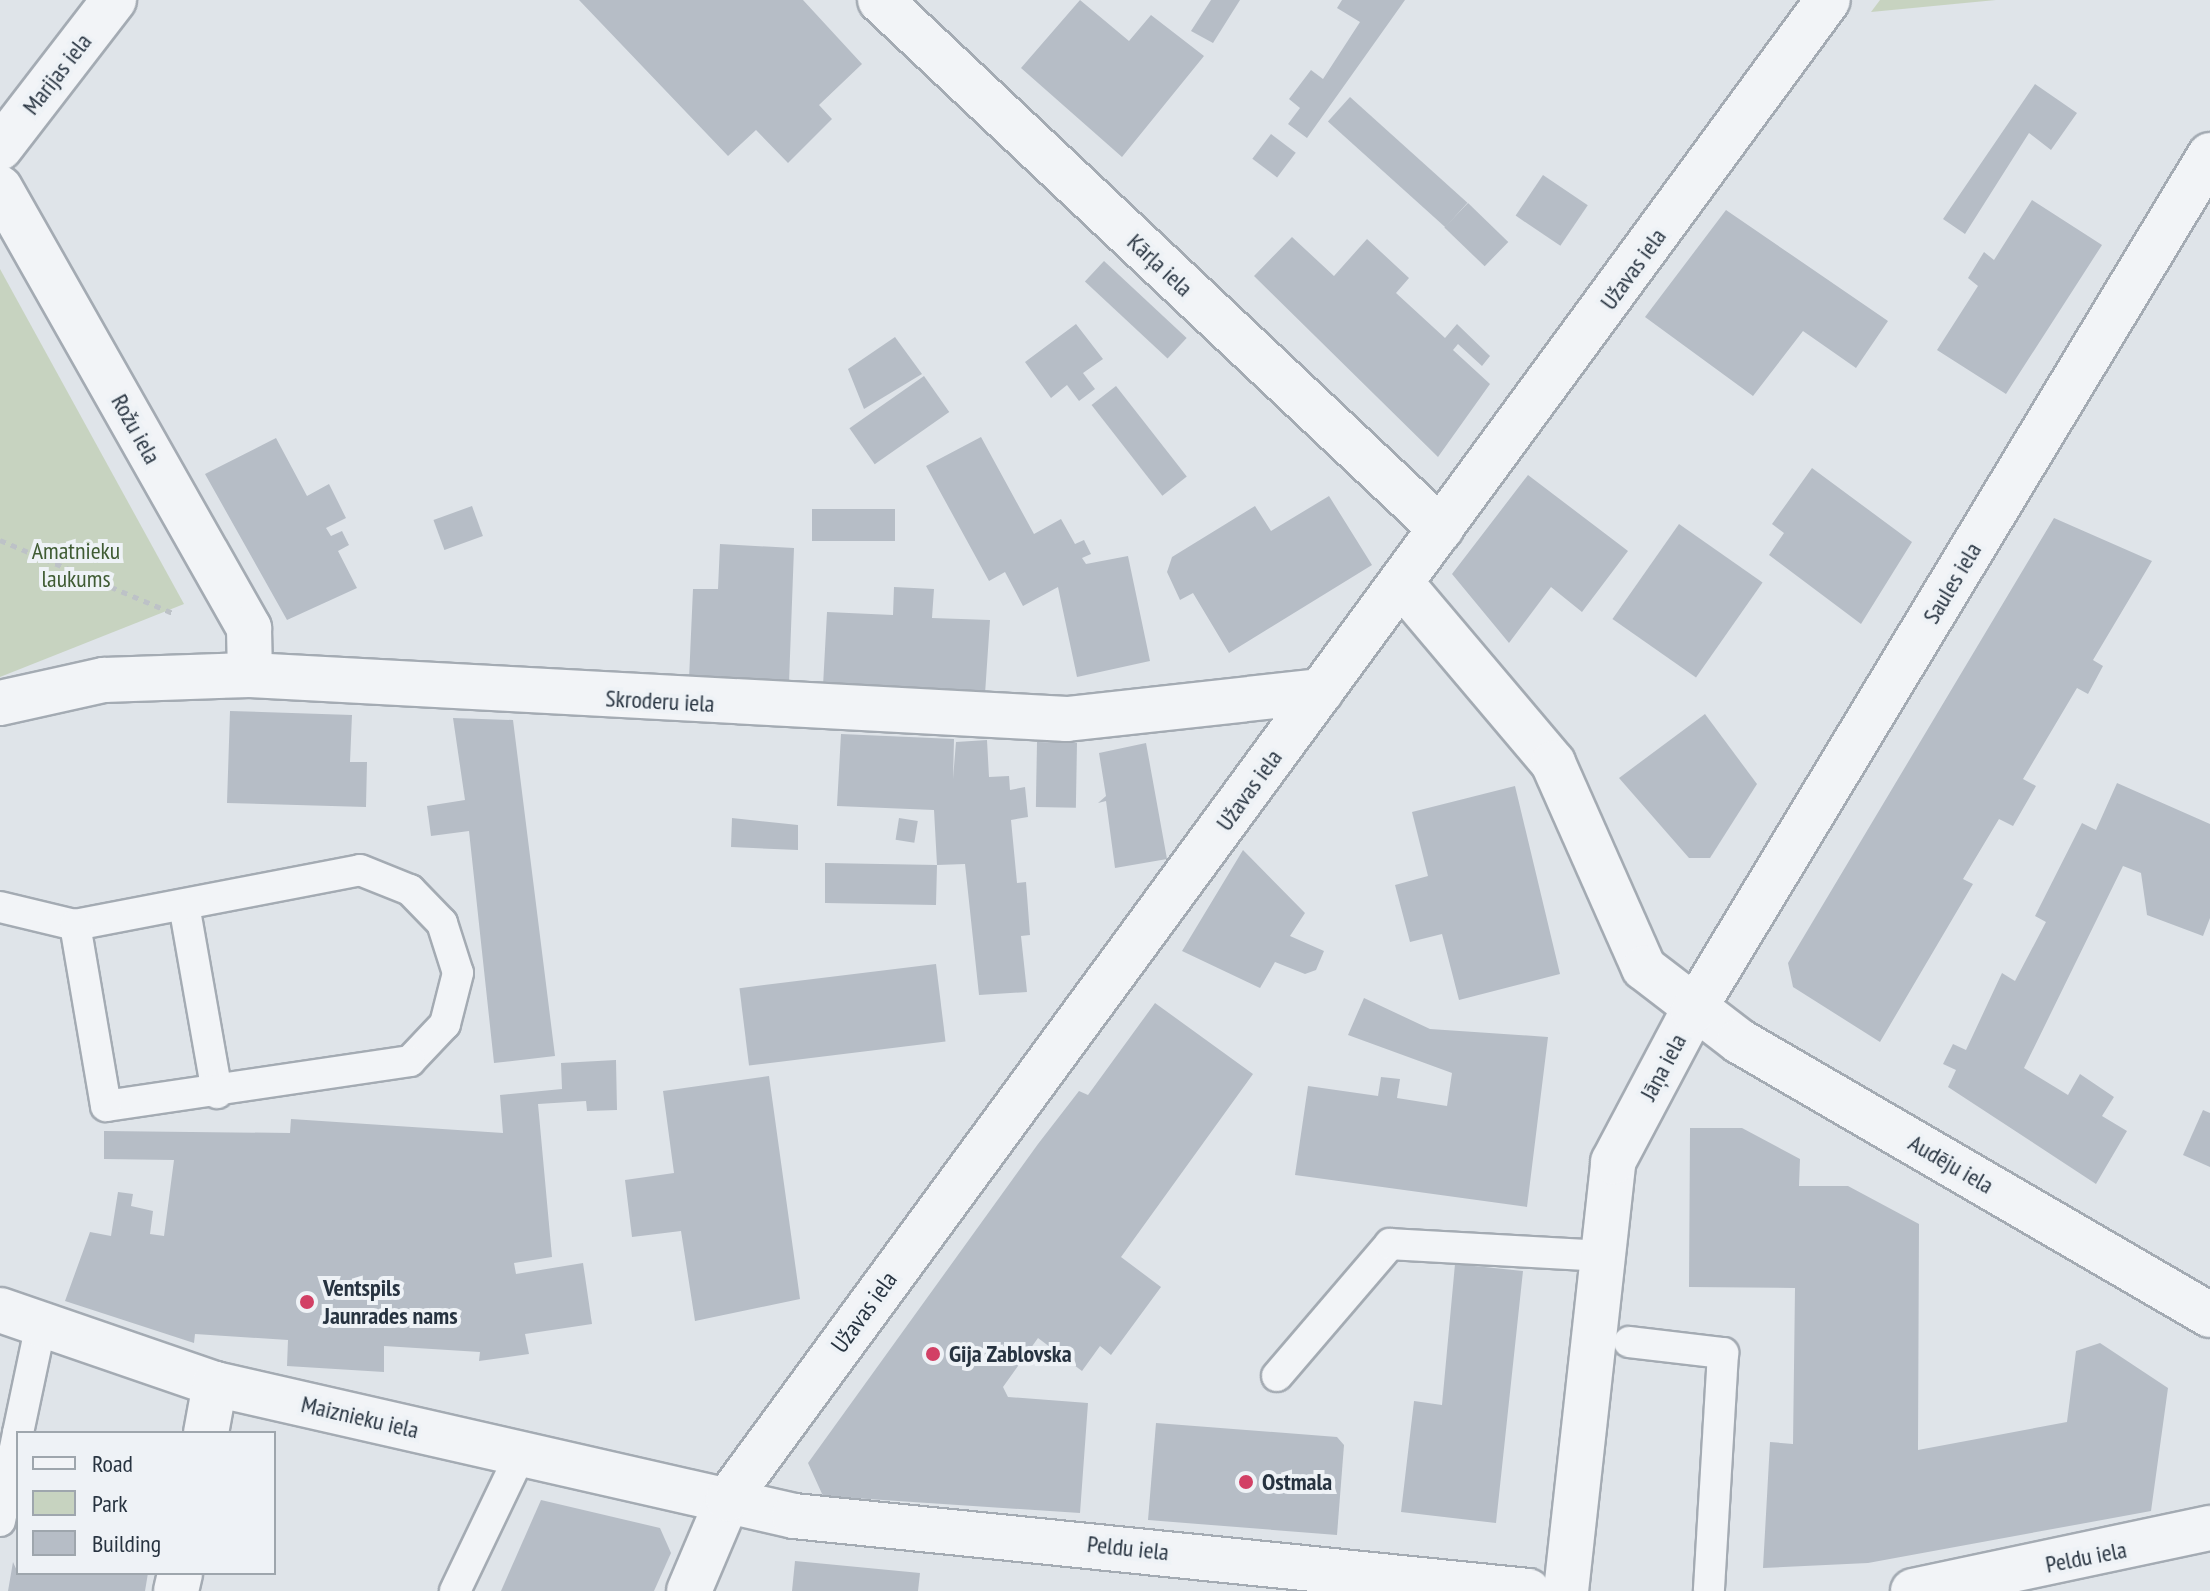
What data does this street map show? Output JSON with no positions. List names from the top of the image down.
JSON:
{
  "streets": {
    "street": [
      "Marijas iela",
      "Kārļa iela",
      "Užavas iela",
      "Rožu iela",
      "Saules iela",
      "Skroderu iela",
      "Jāņa iela",
      "Audēju iela",
      "Maiznieku iela",
      "Peldu iela"
    ]
  },
  "crossings": [
    ["Kārļa iela", "Užavas iela"],
    ["Užavas iela", "Skroderu iela"],
    ["Užavas iela", "Jāņa iela"],
    ["Užavas iela", "Maiznieku iela"],
    ["Užavas iela", "Peldu iela"],
    ["Rožu iela", "Skroderu iela"],
    ["Saules iela", "Jāņa iela"],
    ["Saules iela", "Audēju iela"],
    ["Jāņa iela", "Audēju iela"],
    ["Maiznieku iela", "Peldu iela"]
  ],
  "parks": ["Amatnieku laukums"],
  "places": ["Ventspils Jaunrades nams", "Gija Zablovska", "Ostmala"],
  "legend": ["Road", "Park", "Building"]
}
